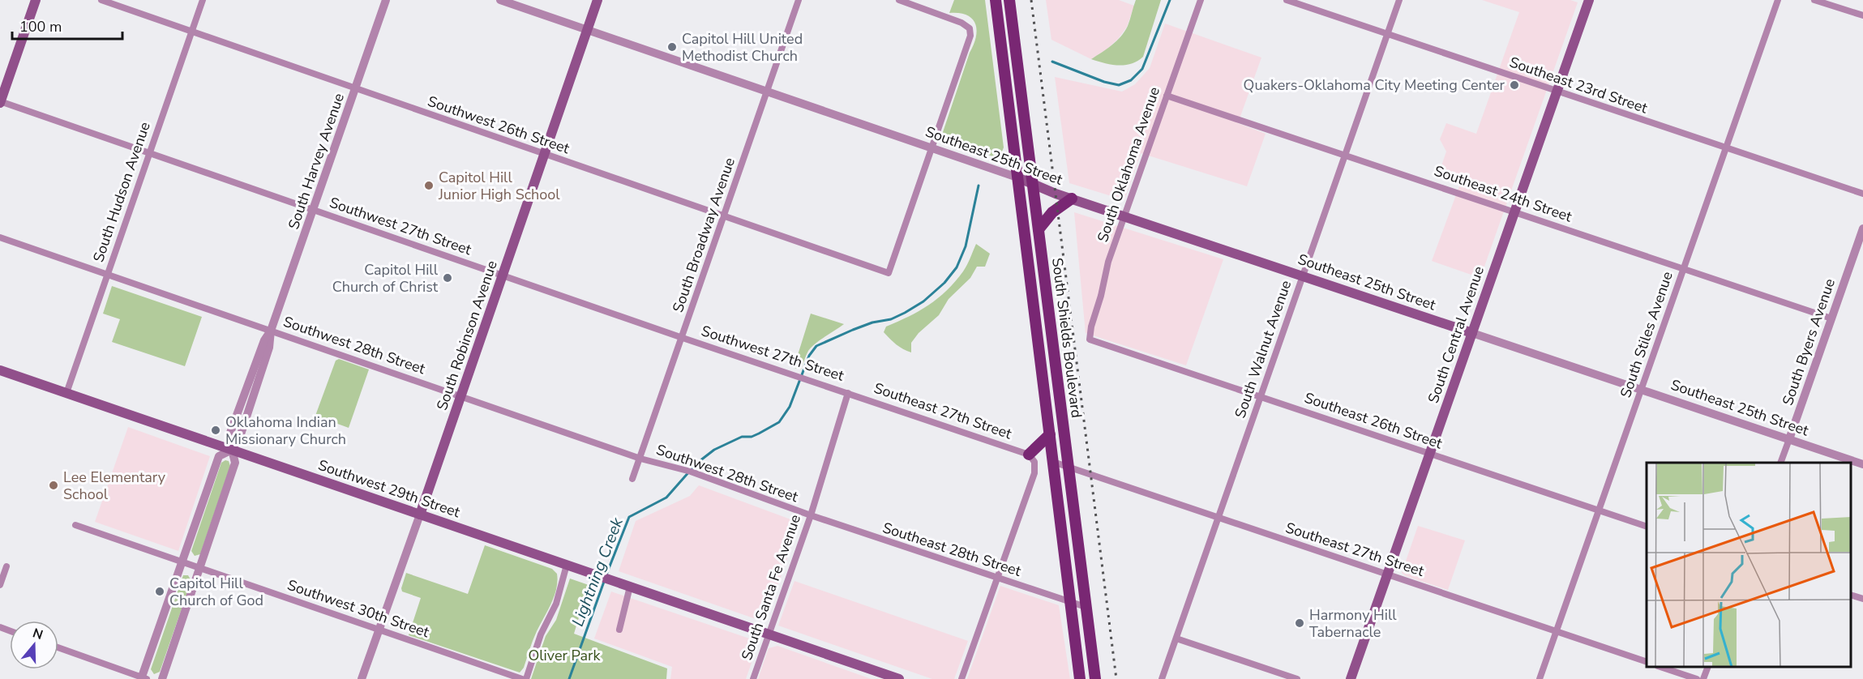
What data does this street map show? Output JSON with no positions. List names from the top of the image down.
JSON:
{
  "streets": {
    "main road": [
      "Southeast 25th Street",
      "South Central Avenue",
      "South Robinson Avenue",
      "South Shields Boulevard",
      "Southwest 29th Street"
    ],
    "street": [
      "Southeast 23rd Street",
      "Southwest 26th Street",
      "South Harvey Avenue",
      "South Oklahoma Avenue",
      "South Hudson Avenue",
      "Southeast 24th Street",
      "Southwest 27th Street",
      "South Broadway Avenue",
      "South Stiles Avenue",
      "South Byers Avenue",
      "Southwest 28th Street",
      "South Walnut Avenue",
      "Southeast 27th Street",
      "Southeast 26th Street",
      "Southeast 28th Street",
      "South Santa Fe Avenue",
      "Southwest 30th Street"
    ]
  },
  "crossings": [
    ["Southeast 23rd Street", "South Central Avenue"],
    ["Southeast 23rd Street", "South Stiles Avenue"],
    ["Southeast 23rd Street", "South Walnut Avenue"],
    ["Southwest 26th Street", "Southeast 25th Street"],
    ["Southwest 26th Street", "South Harvey Avenue"],
    ["Southwest 26th Street", "South Hudson Avenue"],
    ["Southwest 26th Street", "South Broadway Avenue"],
    ["Southwest 26th Street", "South Robinson Avenue"],
    ["Southeast 25th Street", "South Oklahoma Avenue"],
    ["Southeast 25th Street", "South Broadway Avenue"],
    ["Southeast 25th Street", "South Central Avenue"],
    ["Southeast 25th Street", "South Stiles Avenue"],
    ["Southeast 25th Street", "South Robinson Avenue"],
    ["Southeast 25th Street", "South Shields Boulevard"],
    ["Southeast 25th Street", "South Byers Avenue"],
    ["Southeast 25th Street", "South Walnut Avenue"],
    ["South Harvey Avenue", "Southwest 27th Street"],
    ["South Harvey Avenue", "Southwest 28th Street"],
    ["South Harvey Avenue", "Southwest 29th Street"],
    ["South Harvey Avenue", "Southwest 30th Street"],
    ["South Oklahoma Avenue", "Southeast 24th Street"],
    ["South Oklahoma Avenue", "Southeast 26th Street"],
    ["South Hudson Avenue", "Southwest 27th Street"],
    ["South Hudson Avenue", "Southwest 28th Street"],
    ["South Hudson Avenue", "Southwest 29th Street"],
    ["Southeast 24th Street", "South Central Avenue"],
    ["Southeast 24th Street", "South Stiles Avenue"],
    ["Southeast 24th Street", "South Byers Avenue"],
    ["Southeast 24th Street", "South Walnut Avenue"],
    ["Southwest 27th Street", "South Broadway Avenue"],
    ["Southwest 27th Street", "South Robinson Avenue"],
    ["Southwest 27th Street", "Southeast 27th Street"],
    ["Southwest 27th Street", "South Santa Fe Avenue"],
    ["South Broadway Avenue", "Southwest 28th Street"],
    ["South Central Avenue", "Southeast 27th Street"],
    ["South Central Avenue", "Southeast 26th Street"],
    ["South Stiles Avenue", "Southeast 27th Street"],
    ["South Stiles Avenue", "Southeast 26th Street"],
    ["South Robinson Avenue", "Southwest 28th Street"],
    ["South Robinson Avenue", "Southwest 29th Street"],
    ["South Robinson Avenue", "Southwest 30th Street"],
    ["South Shields Boulevard", "Southeast 27th Street"],
    ["South Shields Boulevard", "Southeast 28th Street"],
    ["Southwest 28th Street", "Southeast 28th Street"],
    ["Southwest 28th Street", "South Santa Fe Avenue"],
    ["South Walnut Avenue", "Southeast 27th Street"],
    ["South Walnut Avenue", "Southeast 26th Street"],
    ["Southeast 27th Street", "South Santa Fe Avenue"],
    ["Southwest 29th Street", "South Santa Fe Avenue"],
    ["Southeast 28th Street", "South Santa Fe Avenue"]
  ],
  "water": ["Lightning Creek"],
  "parks": ["Oliver Park"],
  "places": [
    "Capitol Hill United Methodist Church",
    "Quakers-Oklahoma City Meeting Center",
    "Capitol Hill Junior High School",
    "Capitol Hill Church of Christ",
    "Oklahoma Indian Missionary Church",
    "Lee Elementary School",
    "Capitol Hill Church of God",
    "Harmony Hill Tabernacle"
  ],
  "scale_bar": "100 m",
  "north": "top"
}
